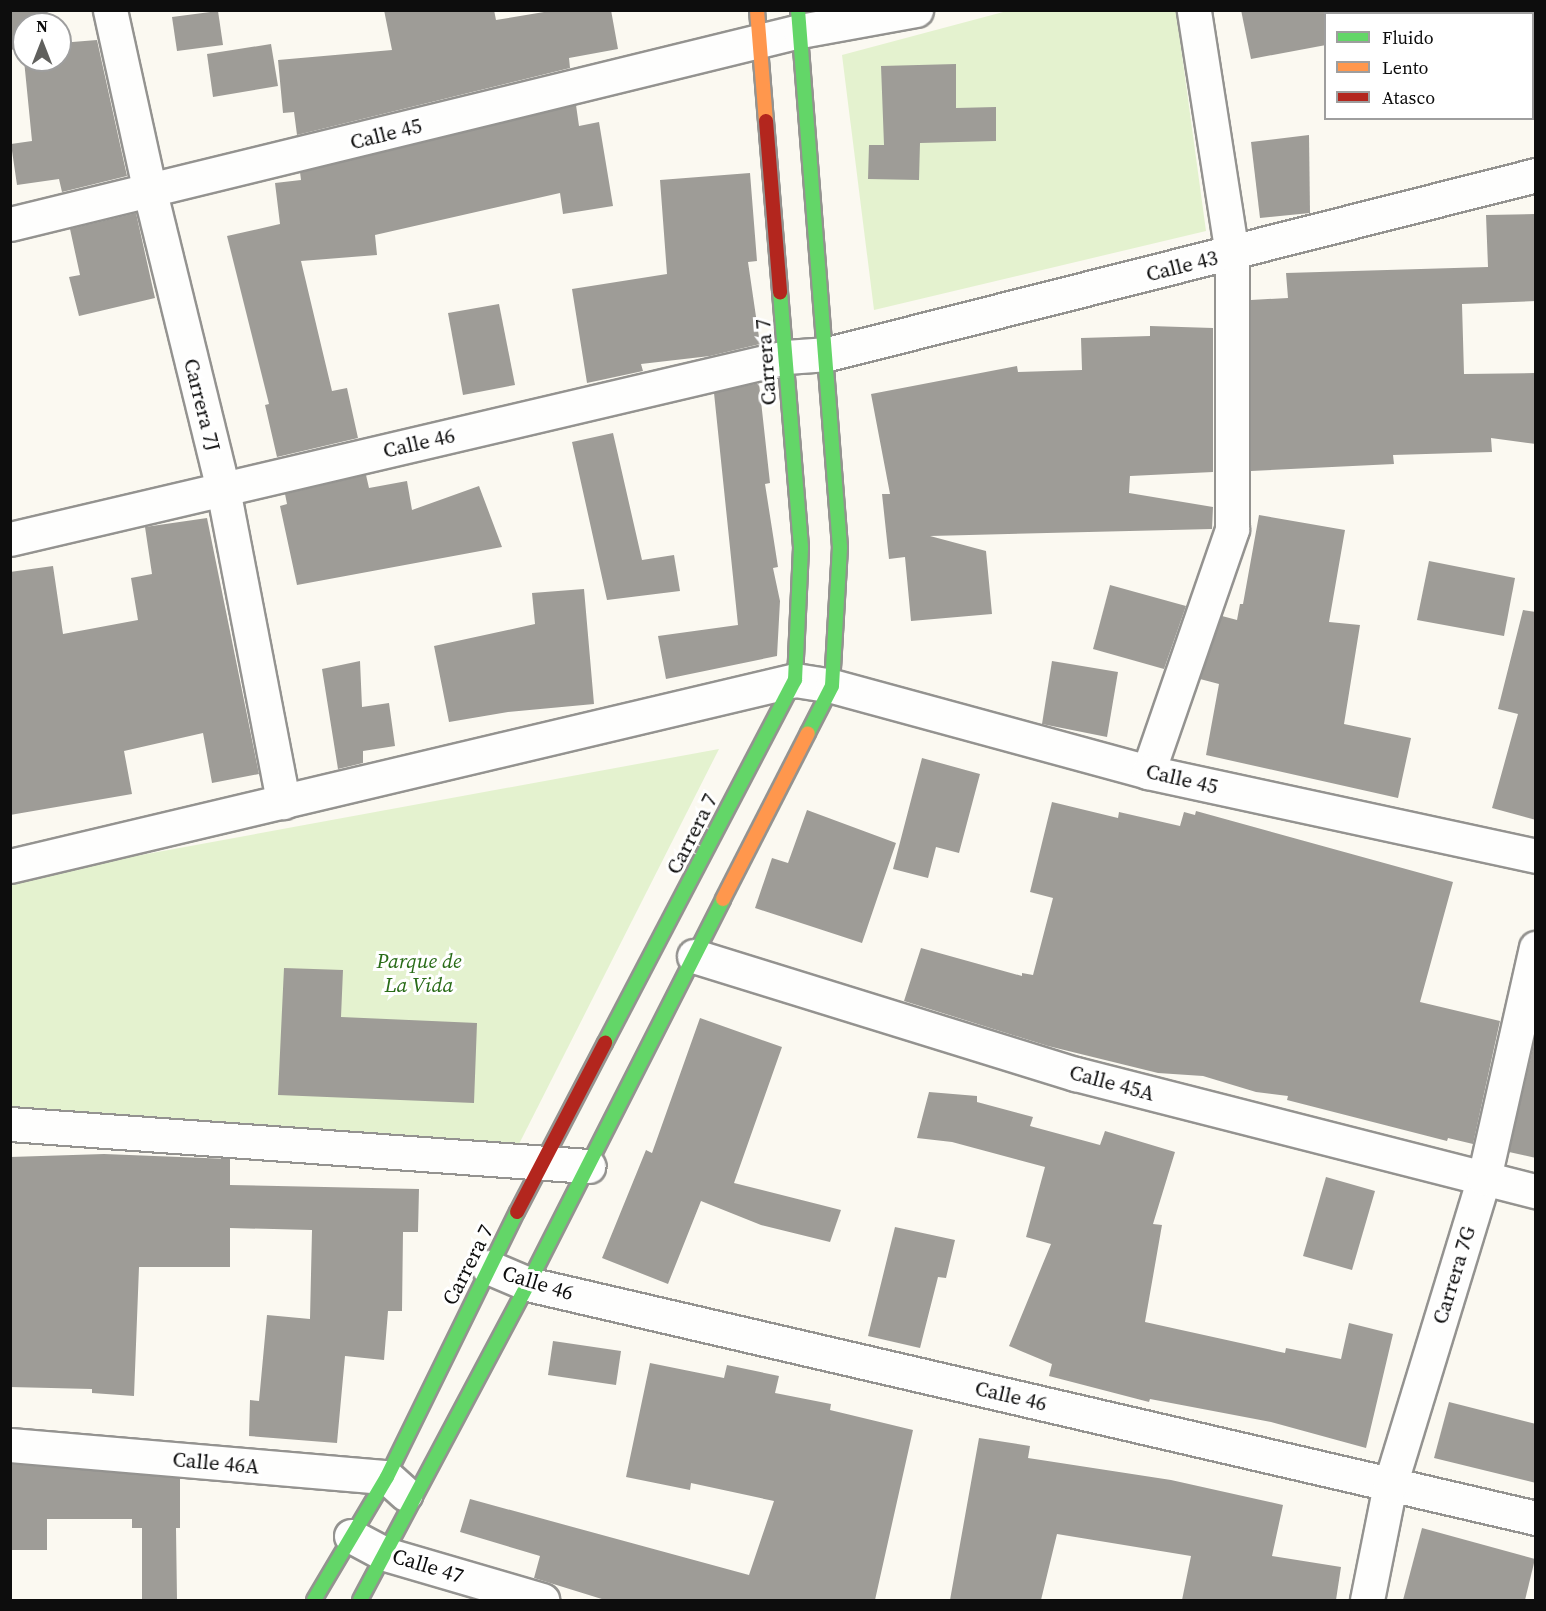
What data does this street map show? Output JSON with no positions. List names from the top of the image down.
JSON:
{
  "streets": {
    "street": [
      "Calle 45",
      "Calle 43",
      "Carrera 7",
      "Carrera 7J",
      "Calle 46",
      "Calle 45A",
      "Carrera 7G",
      "Calle 46A",
      "Calle 47"
    ]
  },
  "crossings": [
    ["Calle 45", "Carrera 7"],
    ["Calle 45", "Carrera 7J"],
    ["Calle 43", "Calle 46"],
    ["Carrera 7", "Calle 46"],
    ["Carrera 7", "Calle 46A"],
    ["Carrera 7", "Calle 47"],
    ["Carrera 7J", "Calle 46"],
    ["Calle 46", "Carrera 7G"],
    ["Calle 45A", "Carrera 7G"]
  ],
  "parks": ["Parque de La Vida"],
  "legend": ["Fluido", "Lento", "Atasco"],
  "north": "top"
}
